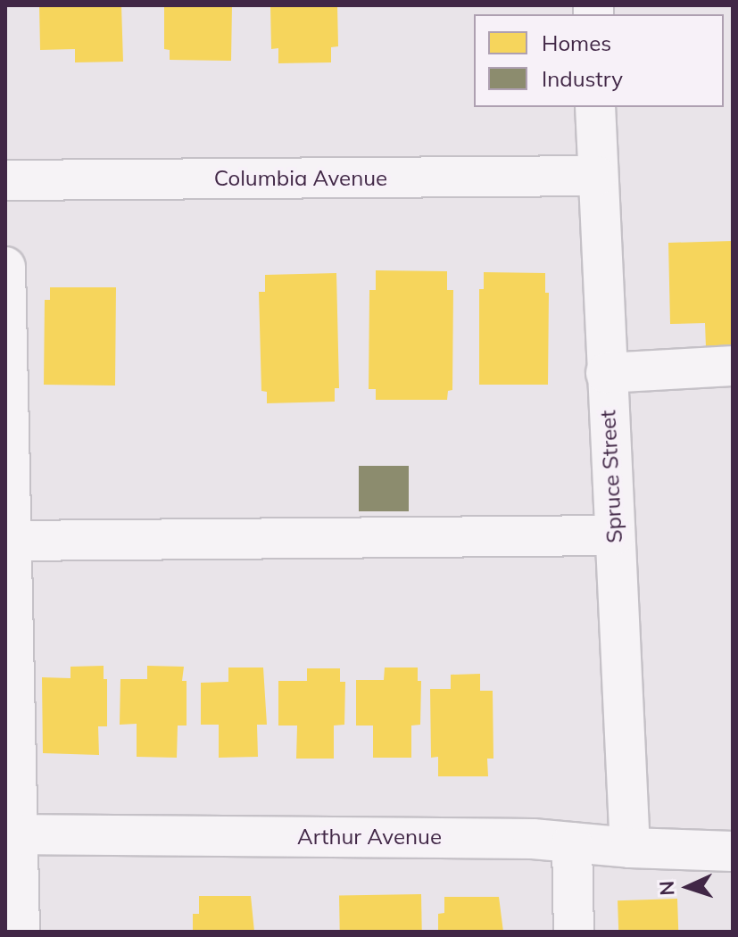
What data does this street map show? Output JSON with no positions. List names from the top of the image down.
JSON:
{
  "streets": {
    "street": ["Columbia Avenue", "Spruce Street", "Arthur Avenue"]
  },
  "crossings": [
    ["Columbia Avenue", "Spruce Street"],
    ["Spruce Street", "Arthur Avenue"]
  ],
  "legend": ["Homes", "Industry"],
  "north": "left"
}
